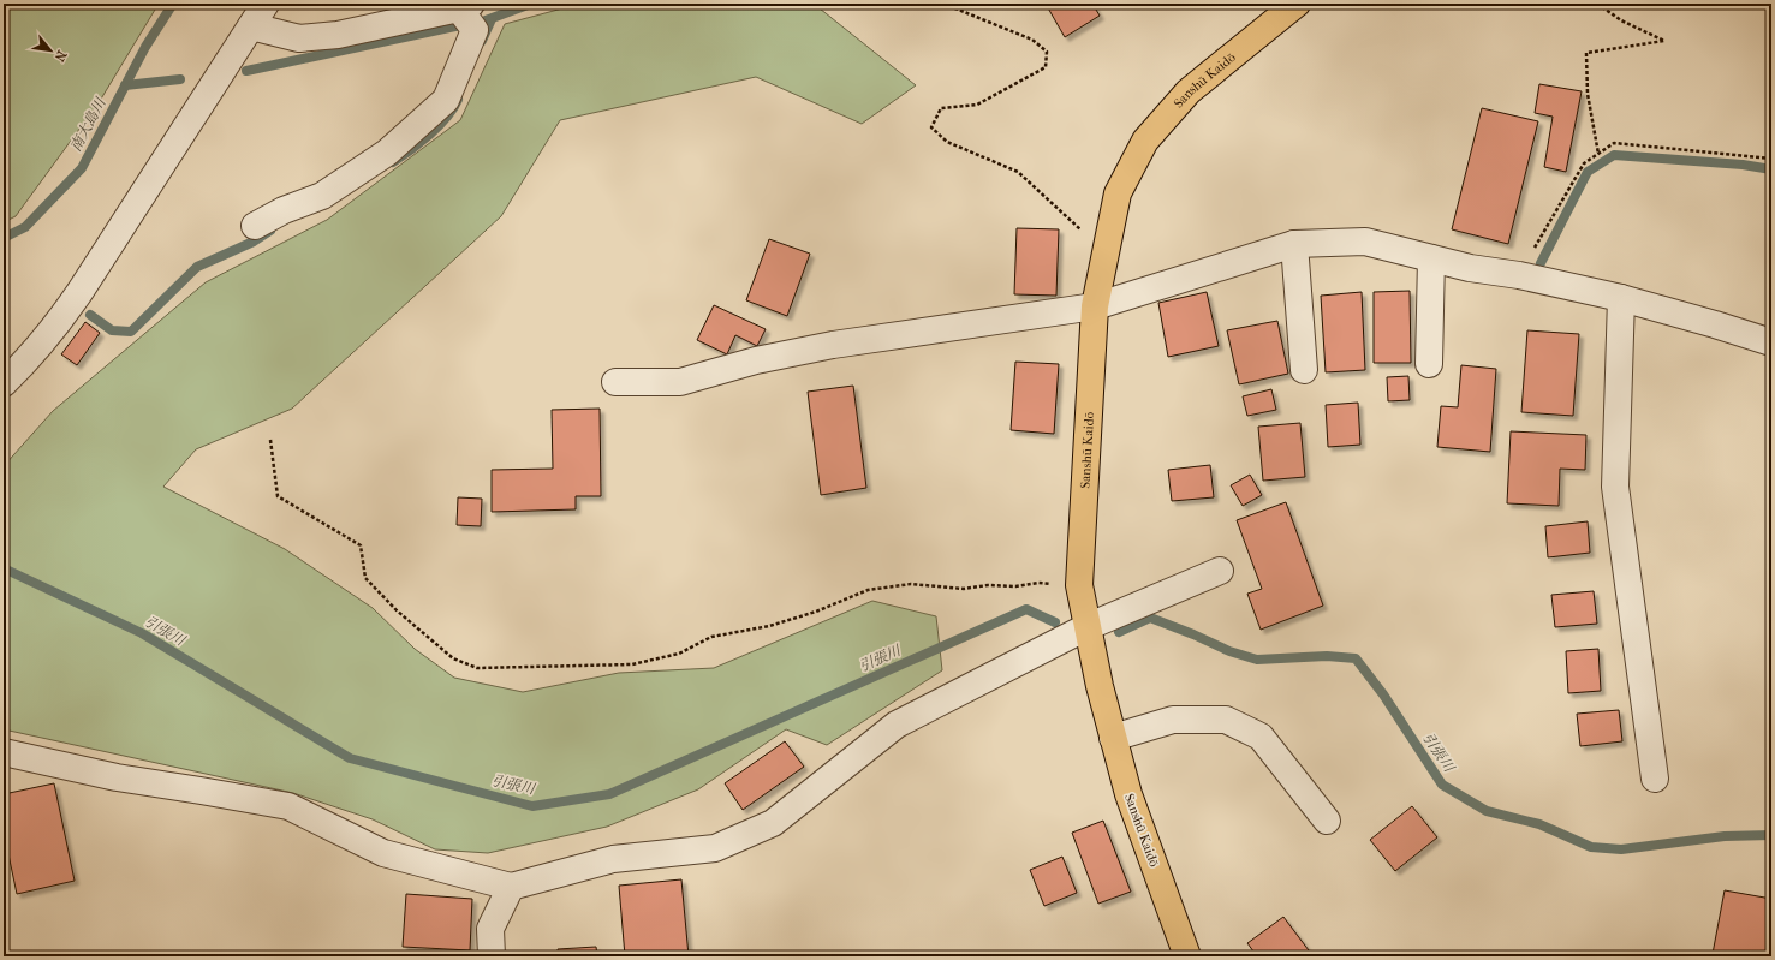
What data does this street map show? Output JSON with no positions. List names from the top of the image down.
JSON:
{
  "streets": {
    "main road": ["Sanshū Kaidō"]
  },
  "water": ["南大島川", "引張川"],
  "north": "bottom right"
}
